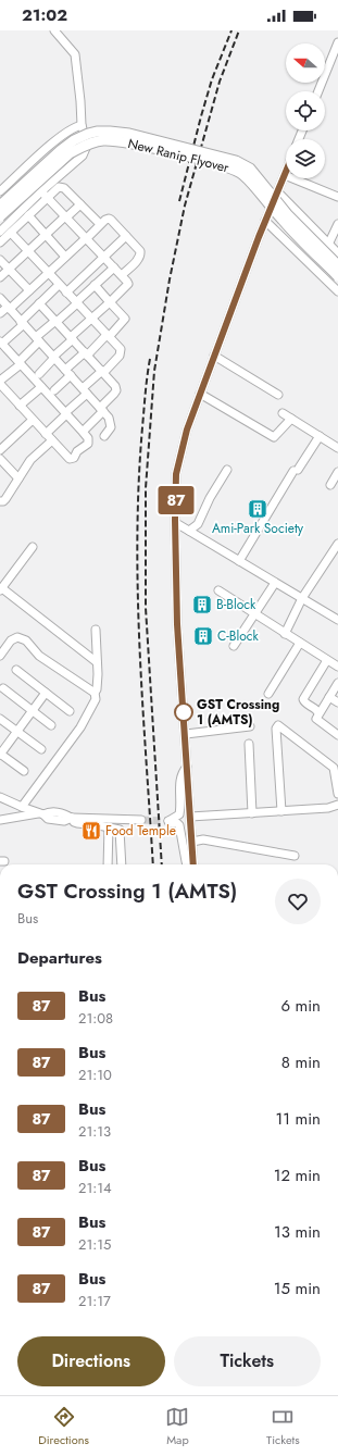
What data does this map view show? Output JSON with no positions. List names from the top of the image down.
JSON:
{
  "streets": {
    "main road": ["New Ranip Flyover"]
  },
  "places": {
    "building": ["Ami-Park Society", "B-Block", "C-Block"],
    "other": ["GST Crossing 1 (AMTS)"],
    "restaurant": ["Food Temple"]
  },
  "lines": ["bus line 87"],
  "north": "left",
  "page": {
    "status": "21:02",
    "on_map": "87",
    "heading": [
      ["GST Crossing 1 (AMTS)", "Bus"],
      "Departures"
    ],
    "list": [
      {
        "mark": "87",
        "name": "Bus",
        "note": "21:08",
        "value": "6 min"
      },
      {
        "mark": "87",
        "name": "Bus",
        "note": "21:10",
        "value": "8 min"
      },
      {
        "mark": "87",
        "name": "Bus",
        "note": "21:13",
        "value": "11 min"
      },
      {
        "mark": "87",
        "name": "Bus",
        "note": "21:14",
        "value": "12 min"
      },
      {
        "mark": "87",
        "name": "Bus",
        "note": "21:15",
        "value": "13 min"
      },
      {
        "mark": "87",
        "name": "Bus",
        "note": "21:17",
        "value": "15 min"
      }
    ],
    "buttons": ["Directions", "Tickets"],
    "tabs": ["Directions", "Map", "Tickets"]
  }
}
